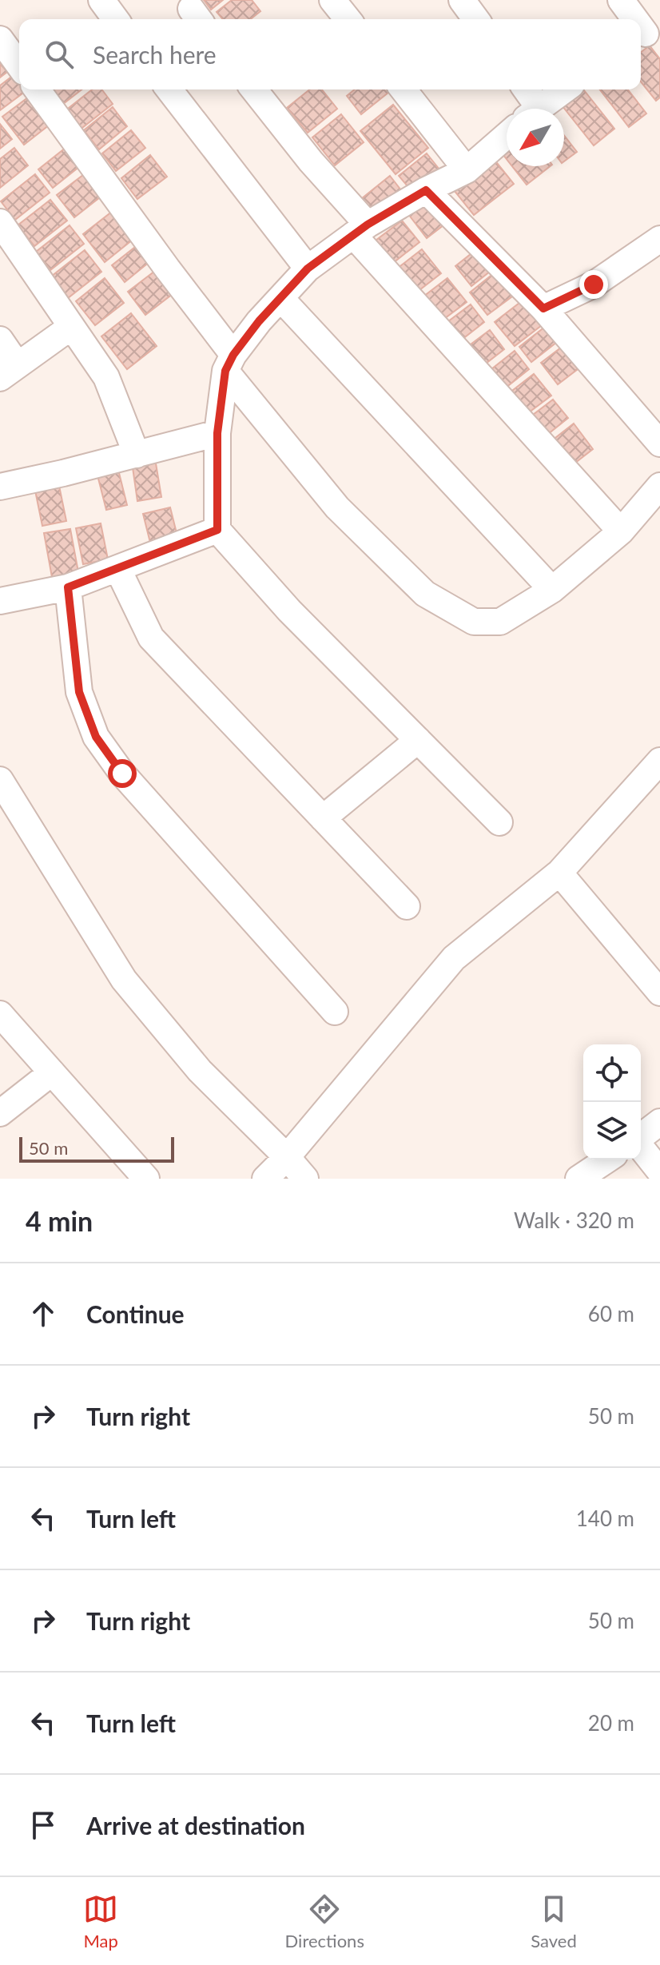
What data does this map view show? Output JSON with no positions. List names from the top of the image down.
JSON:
{
  "scale_bar": "50 m",
  "north": "bottom left",
  "page": {
    "search": "Search here",
    "scale": "50 m",
    "heading": ["4 min", "Walk · 320 m"],
    "list": [
      ["Continue", "60 m"],
      ["Turn right", "50 m"],
      ["Turn left", "140 m"],
      ["Turn right", "50 m"],
      ["Turn left", "20 m"],
      "Arrive at destination"
    ],
    "nav": ["Map", "Directions", "Saved"]
  }
}
